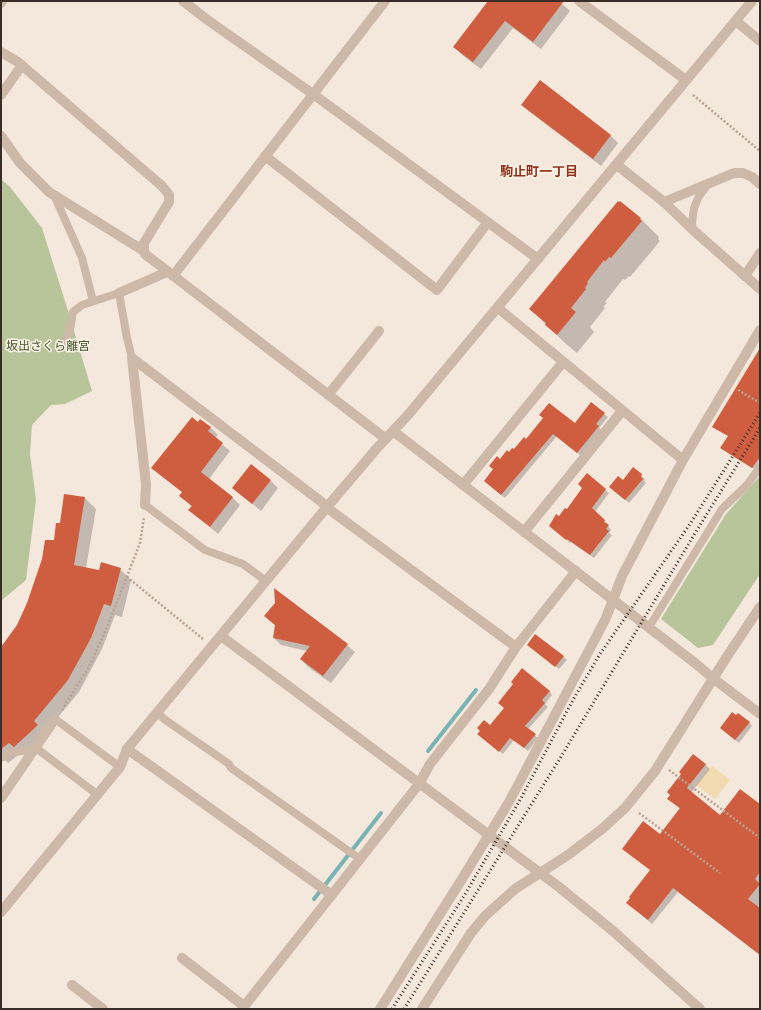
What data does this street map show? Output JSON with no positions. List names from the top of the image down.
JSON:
{
  "districts": ["駒止町一丁目"],
  "parks": ["坂出さくら離宮"]
}
